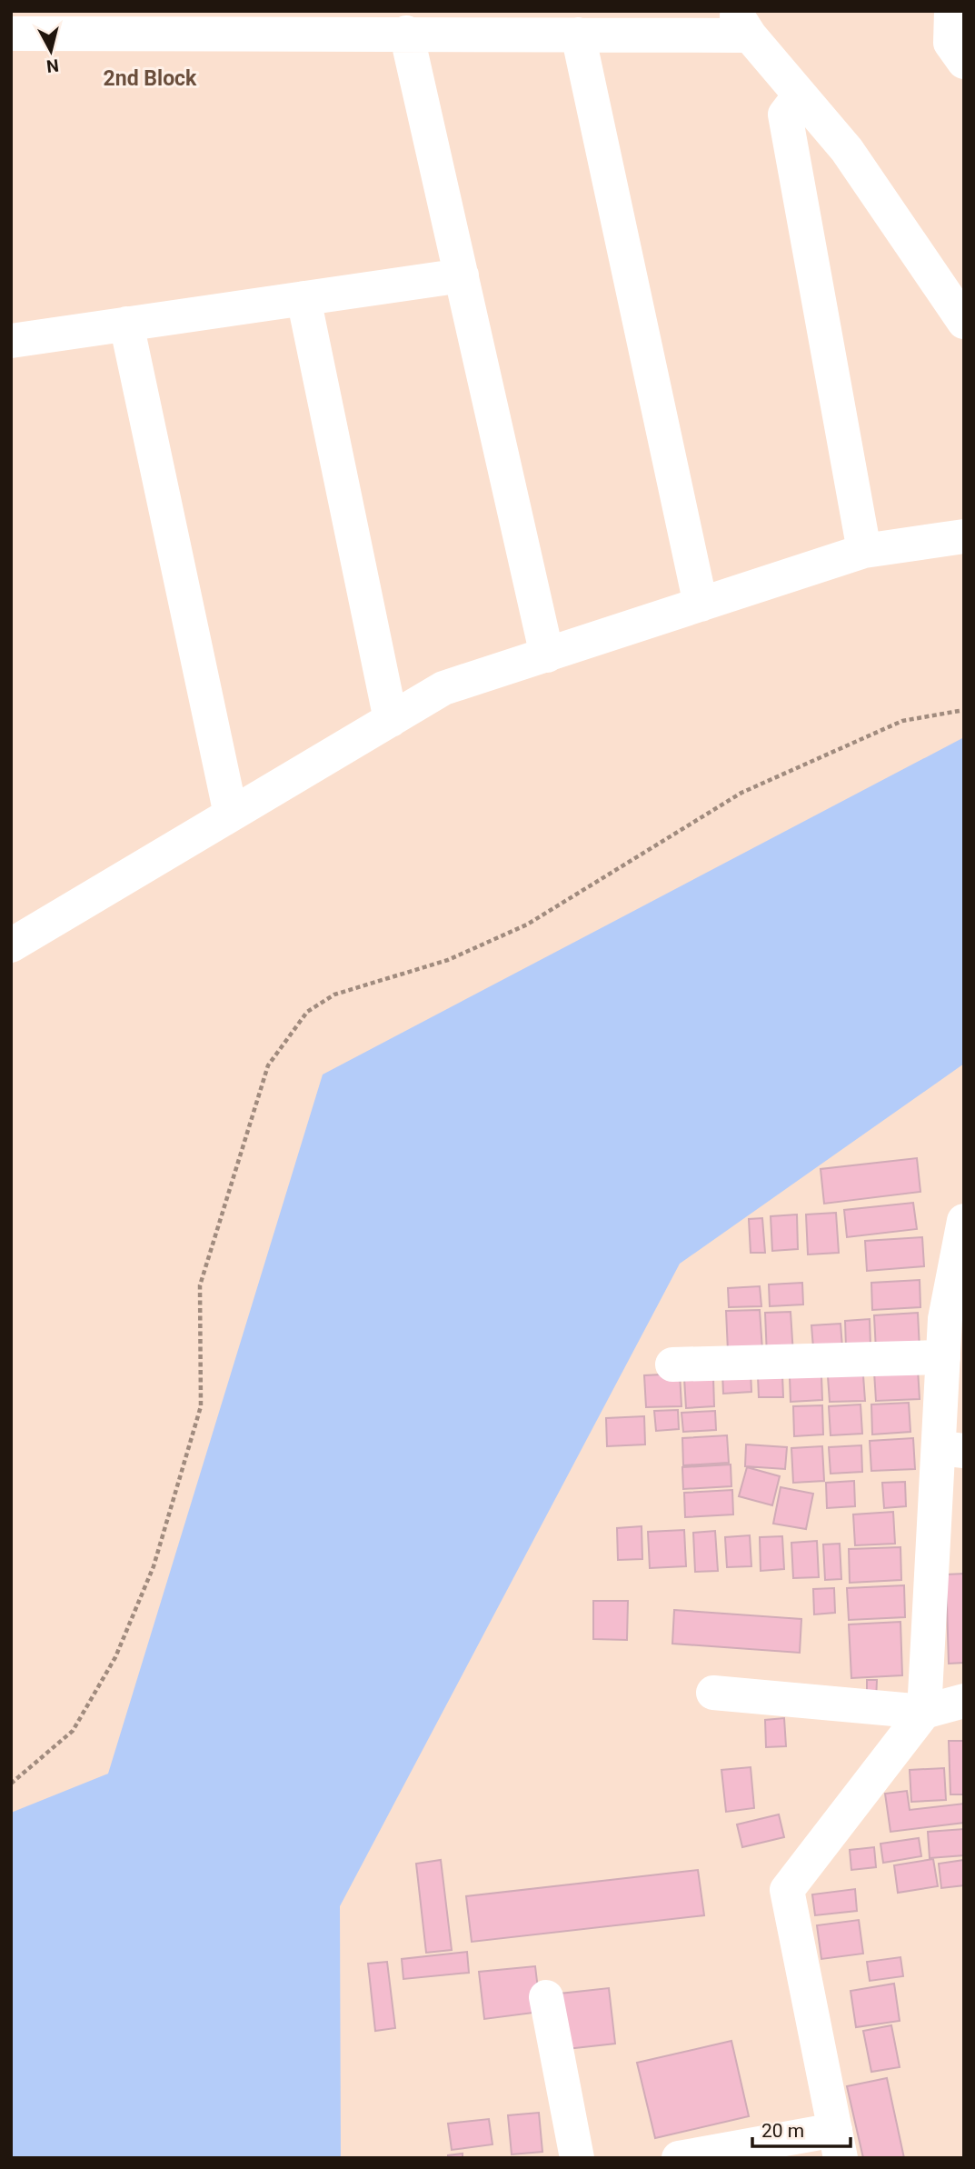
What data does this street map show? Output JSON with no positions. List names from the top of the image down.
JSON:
{
  "districts": ["2nd Block"],
  "scale_bar": "20 m",
  "north": "bottom"
}
